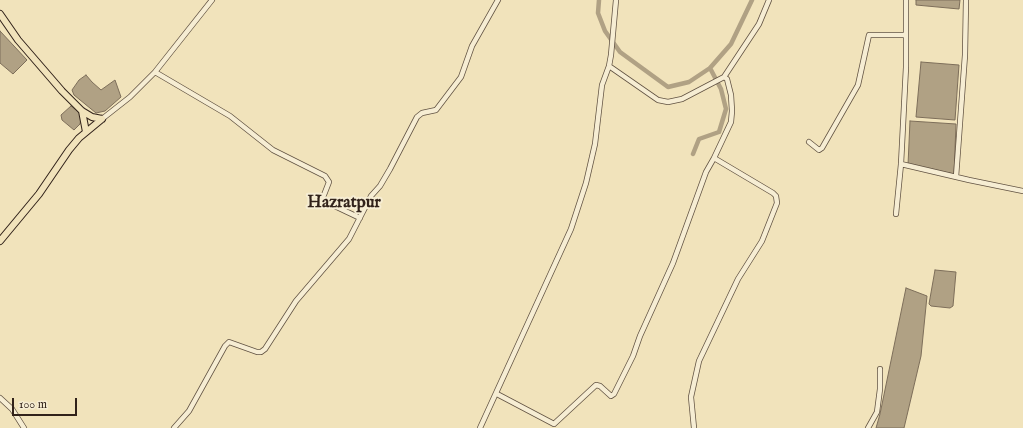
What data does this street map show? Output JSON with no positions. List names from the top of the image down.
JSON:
{
  "districts": ["Hazratpur"],
  "scale_bar": "100 m"
}
